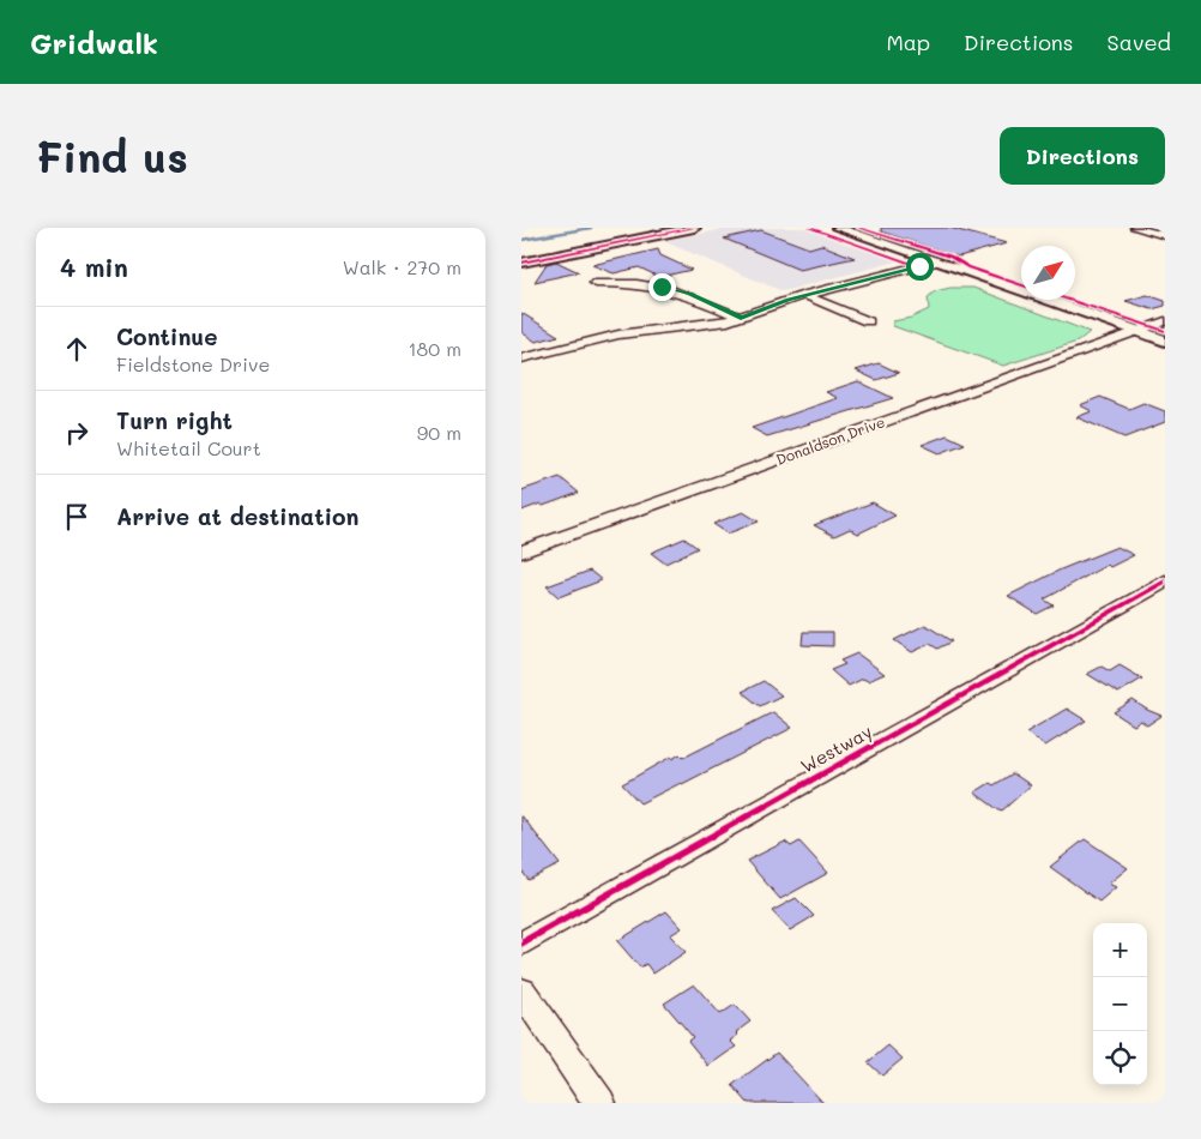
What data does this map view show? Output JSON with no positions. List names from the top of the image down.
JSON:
{
  "streets": {
    "street": ["Donaldson Drive", "Westway"]
  },
  "north": "top right",
  "page": {
    "header": "Gridwalk",
    "nav": ["Map", "Directions", "Saved"],
    "buttons": "Directions",
    "title": "Find us",
    "heading": ["4 min", "Walk · 270 m"],
    "list": [
      ["Continue", "Fieldstone Drive", "180 m"],
      ["Turn right", "Whitetail Court", "90 m"],
      "Arrive at destination"
    ],
    "map_buttons": ["+", "−"]
  }
}
